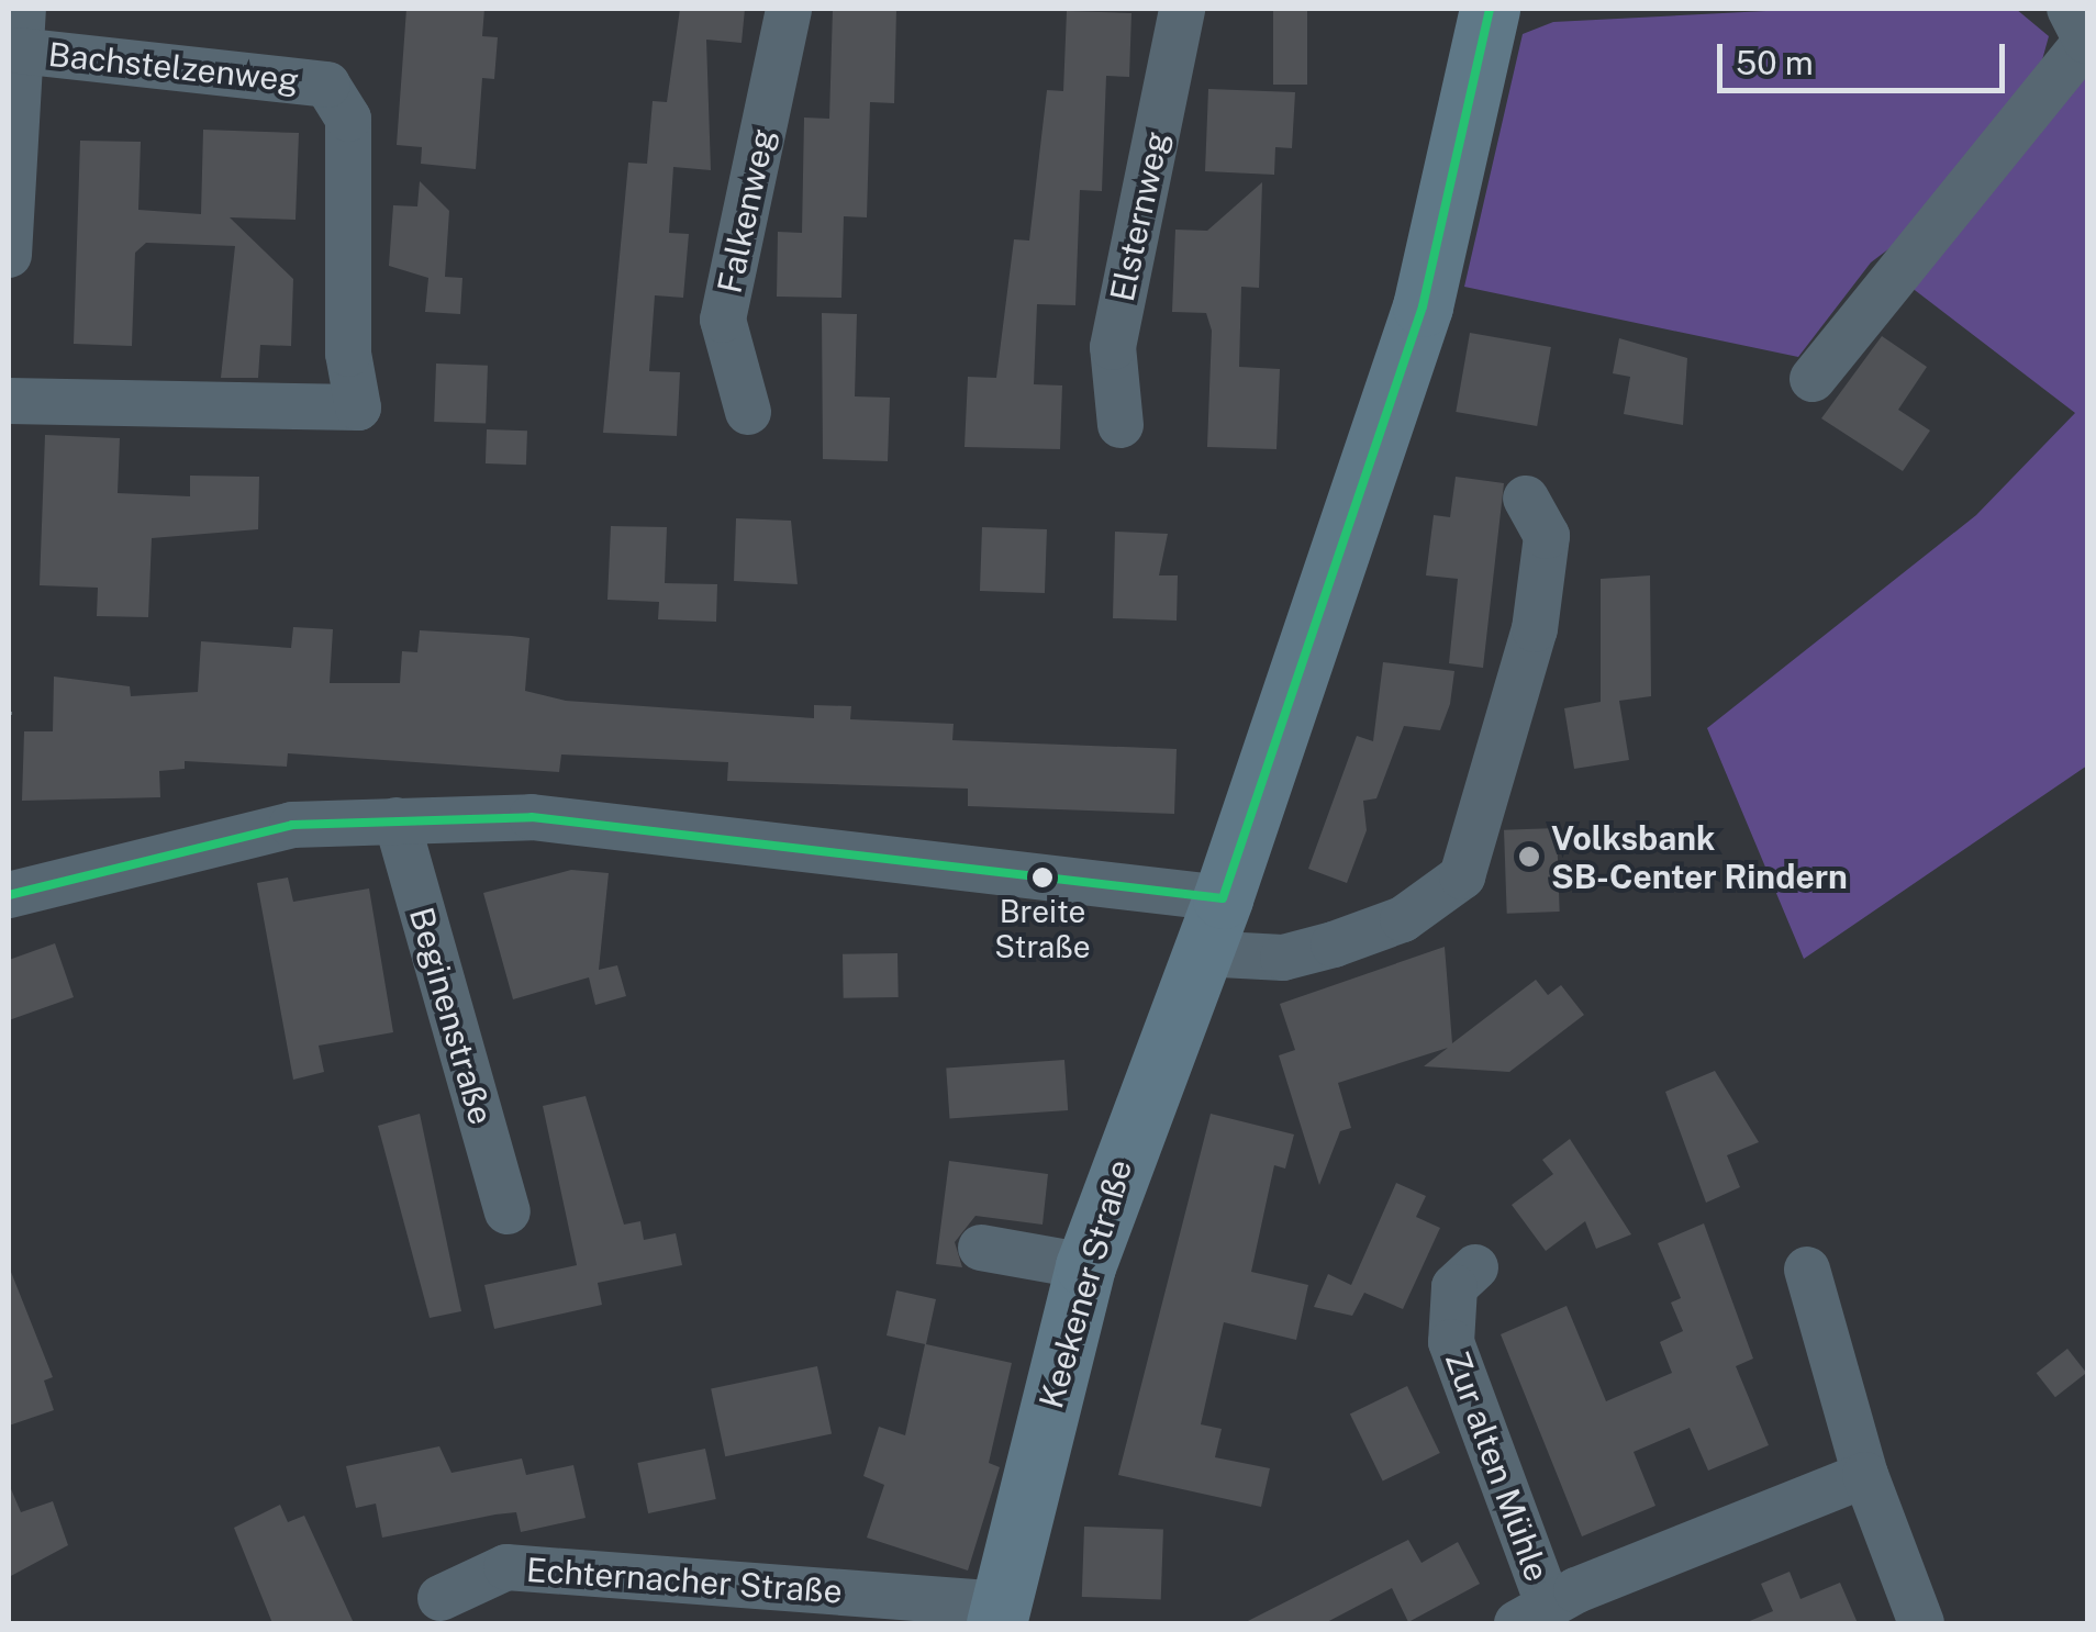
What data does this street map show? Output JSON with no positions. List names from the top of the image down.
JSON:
{
  "streets": {
    "main road": ["Keekener Straße"],
    "street": [
      "Bachstelzenweg",
      "Falkenweg",
      "Elsternweg",
      "Beginenstraße",
      "Zur alten Mühle",
      "Echternacher Straße"
    ]
  },
  "crossings": [
    ["Keekener Straße", "Echternacher Straße"]
  ],
  "places": ["Volksbank SB-Center Rindern", "Breite Straße"],
  "scale_bar": "50 m"
}
